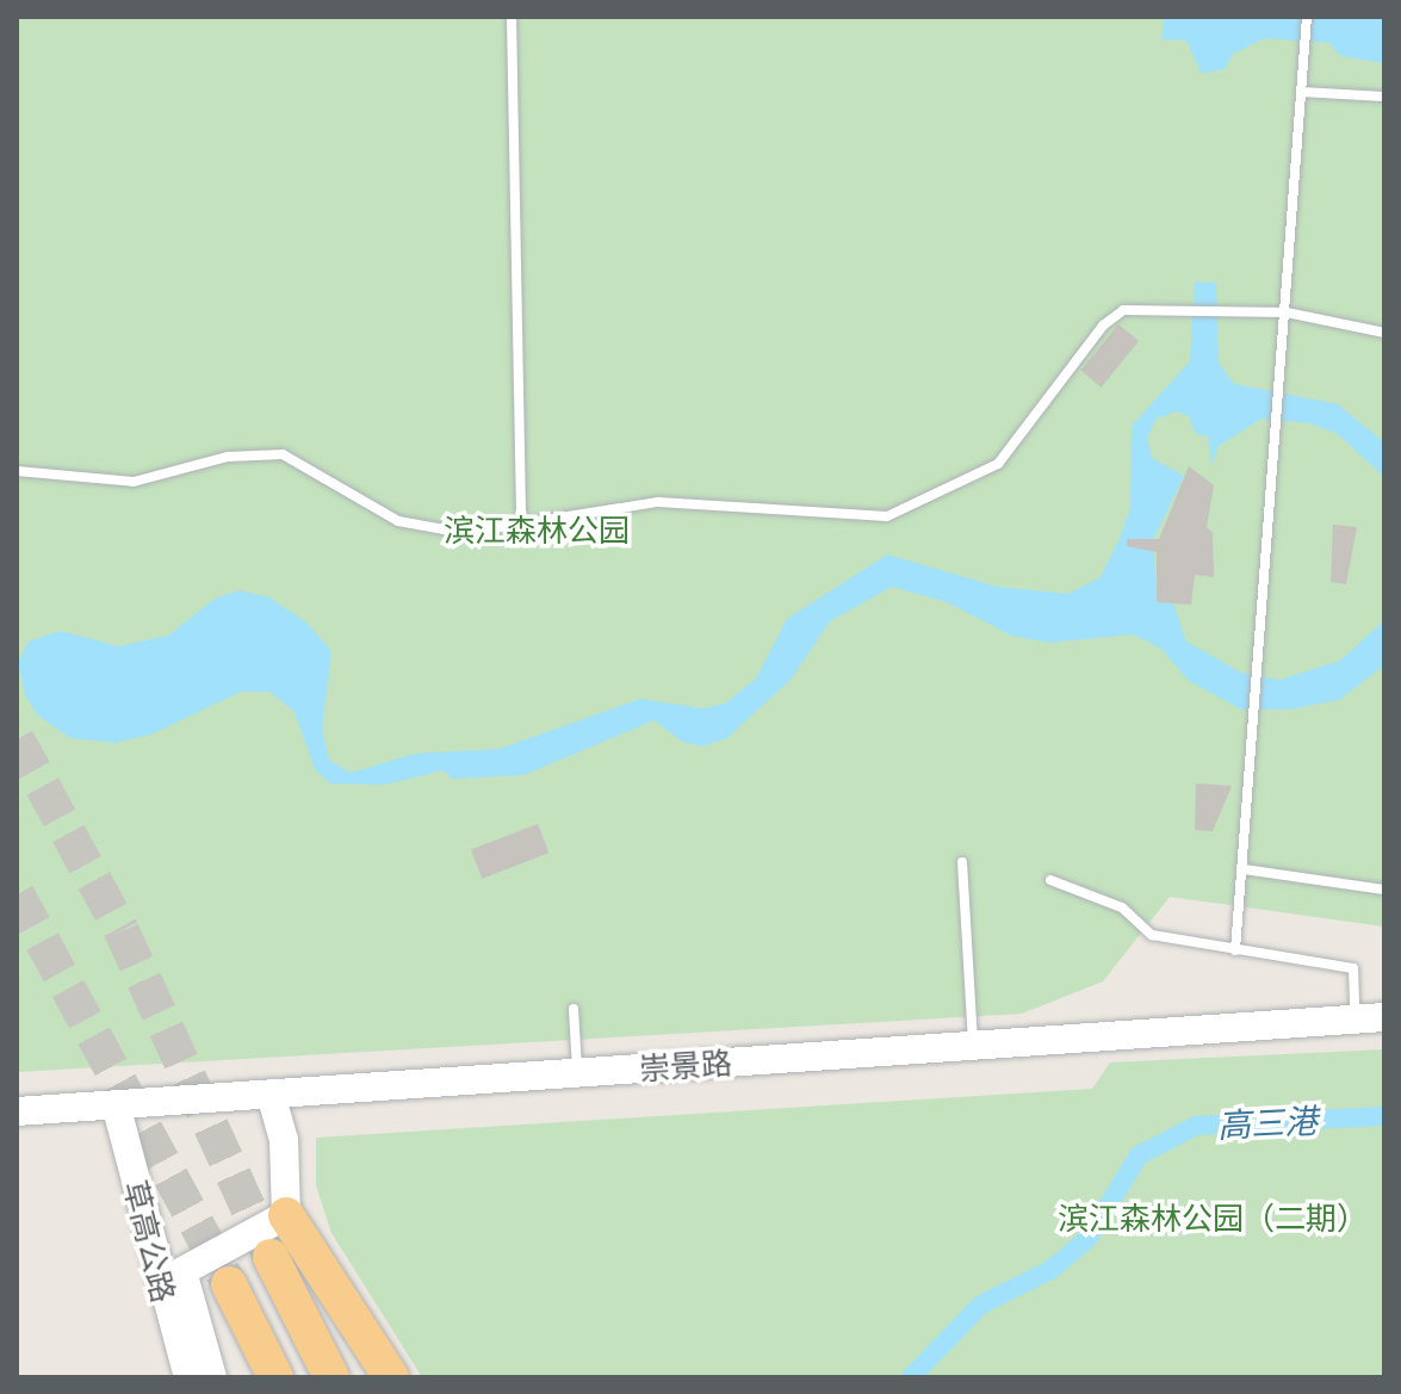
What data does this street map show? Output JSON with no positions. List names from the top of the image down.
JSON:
{
  "streets": {
    "street": ["崇景路", "草高公路"]
  },
  "crossings": [
    ["崇景路", "草高公路"]
  ],
  "water": ["高三港"],
  "parks": ["滨江森林公园", "滨江森林公园（二期）"]
}
